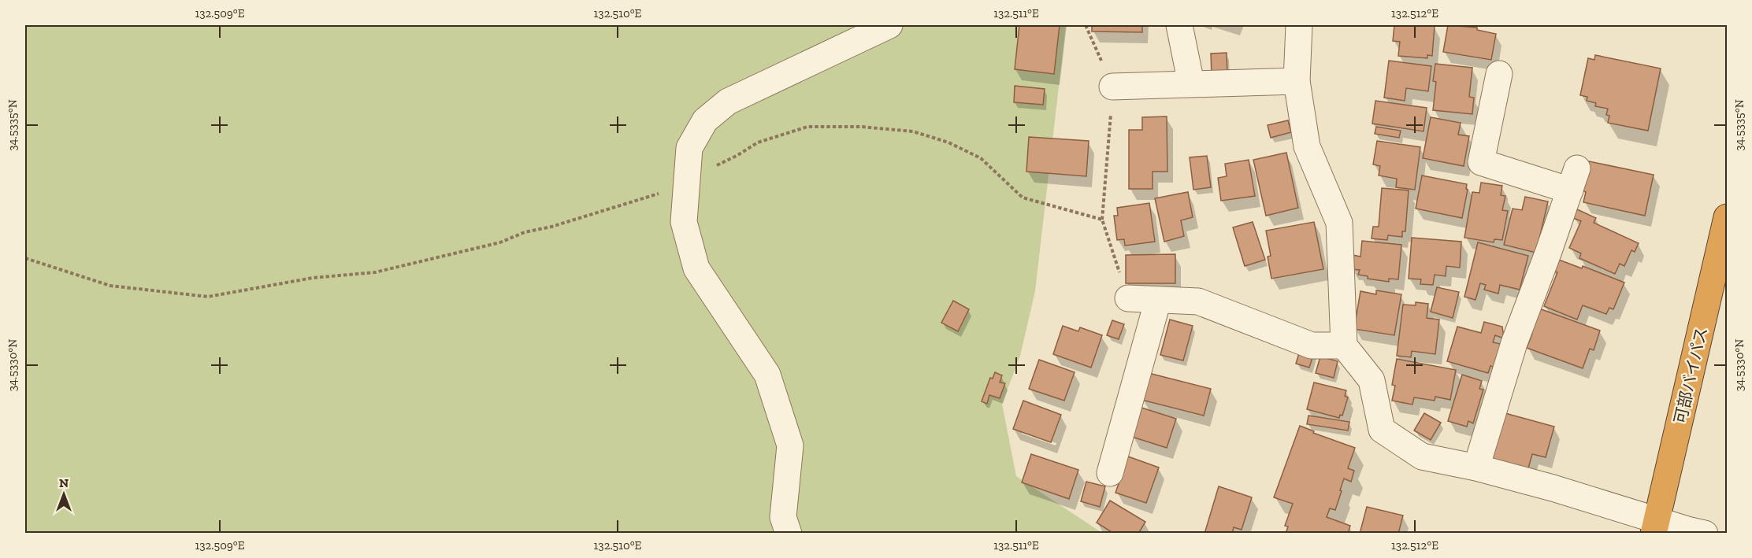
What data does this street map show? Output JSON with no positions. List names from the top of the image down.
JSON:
{
  "streets": {
    "highway": ["可部バイパス"]
  },
  "north": "top",
  "coordinates": [
    "132.509°E",
    "132.510°E",
    "132.511°E",
    "132.512°E",
    "34.5335°N",
    "34.5330°N"
  ]
}
